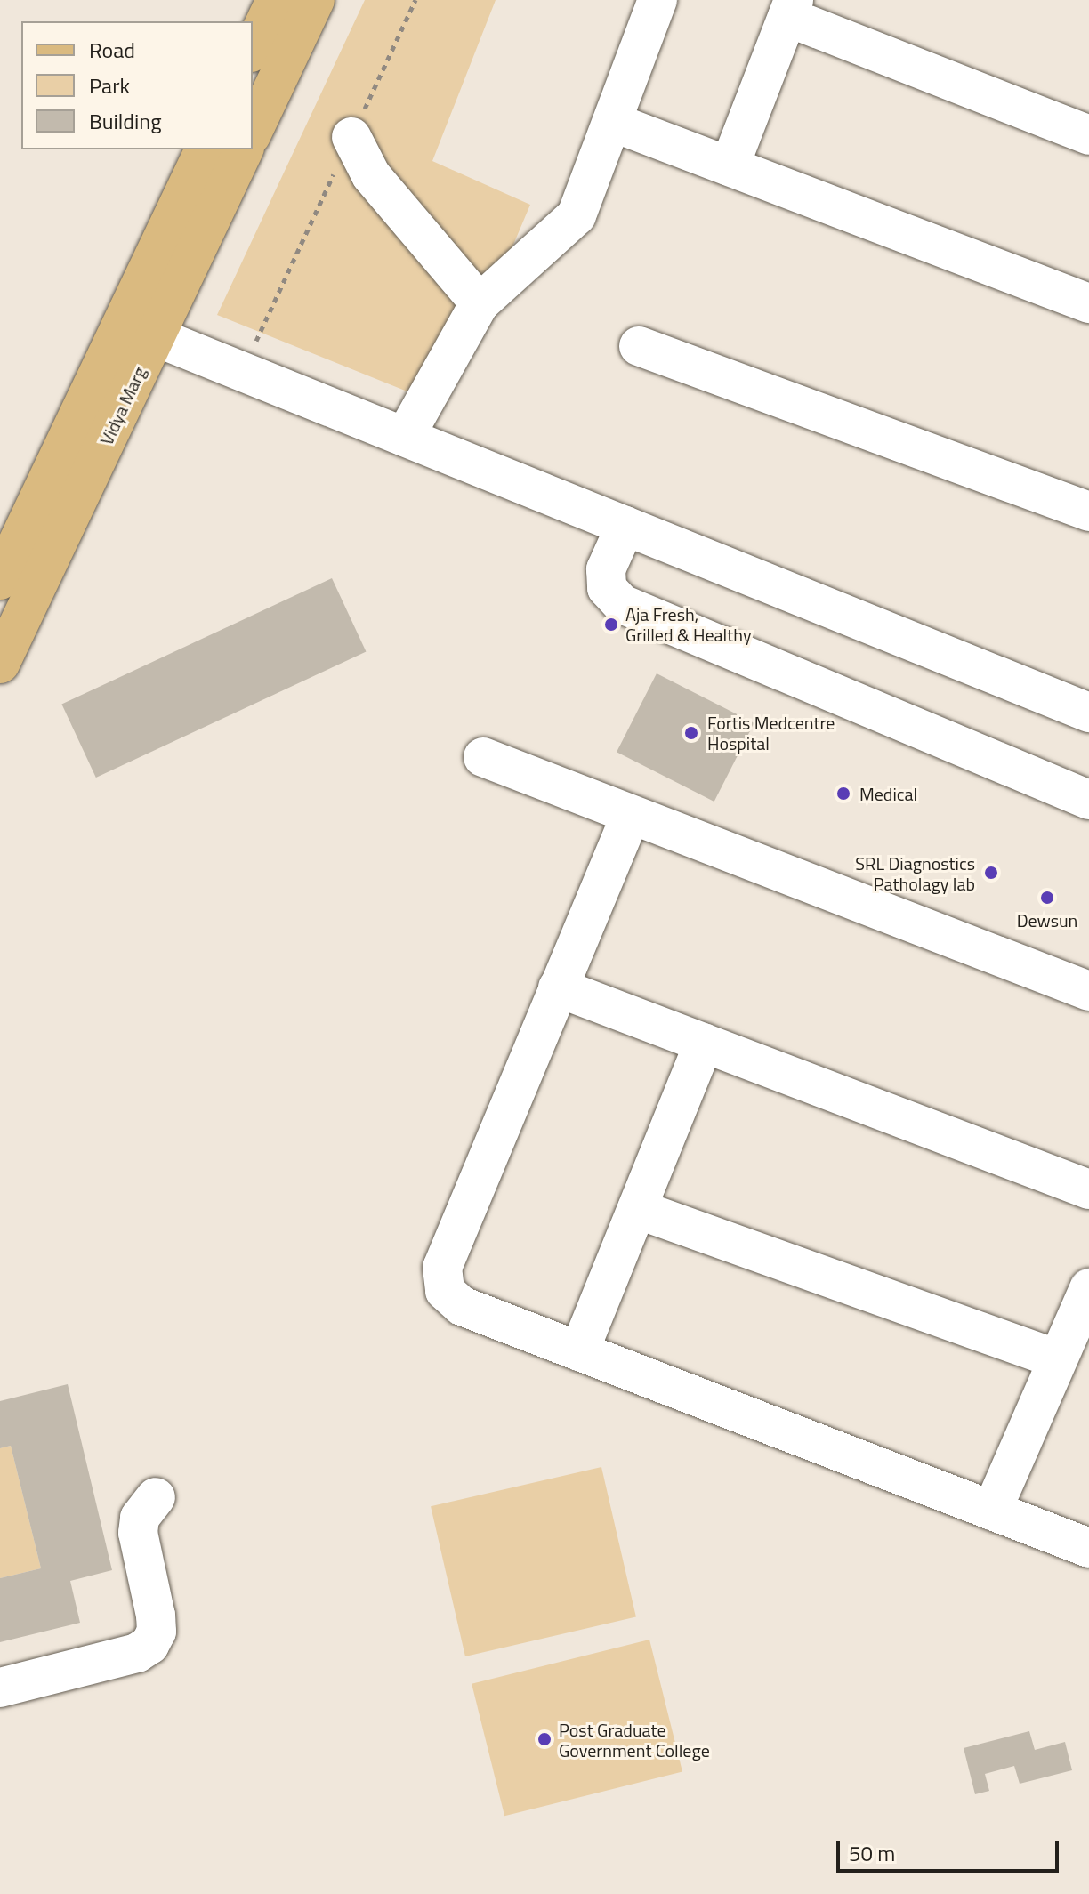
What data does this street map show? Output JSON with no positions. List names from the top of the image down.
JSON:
{
  "streets": {
    "main road": ["Vidya Marg"]
  },
  "places": [
    "Aja Fresh, Grilled & Healthy",
    "Fortis Medcentre Hospital",
    "Medical",
    "SRL Diagnostics Patholagy lab",
    "Dewsun",
    "Post Graduate Government College"
  ],
  "legend": ["Road", "Park", "Building"],
  "scale_bar": "50 m"
}
